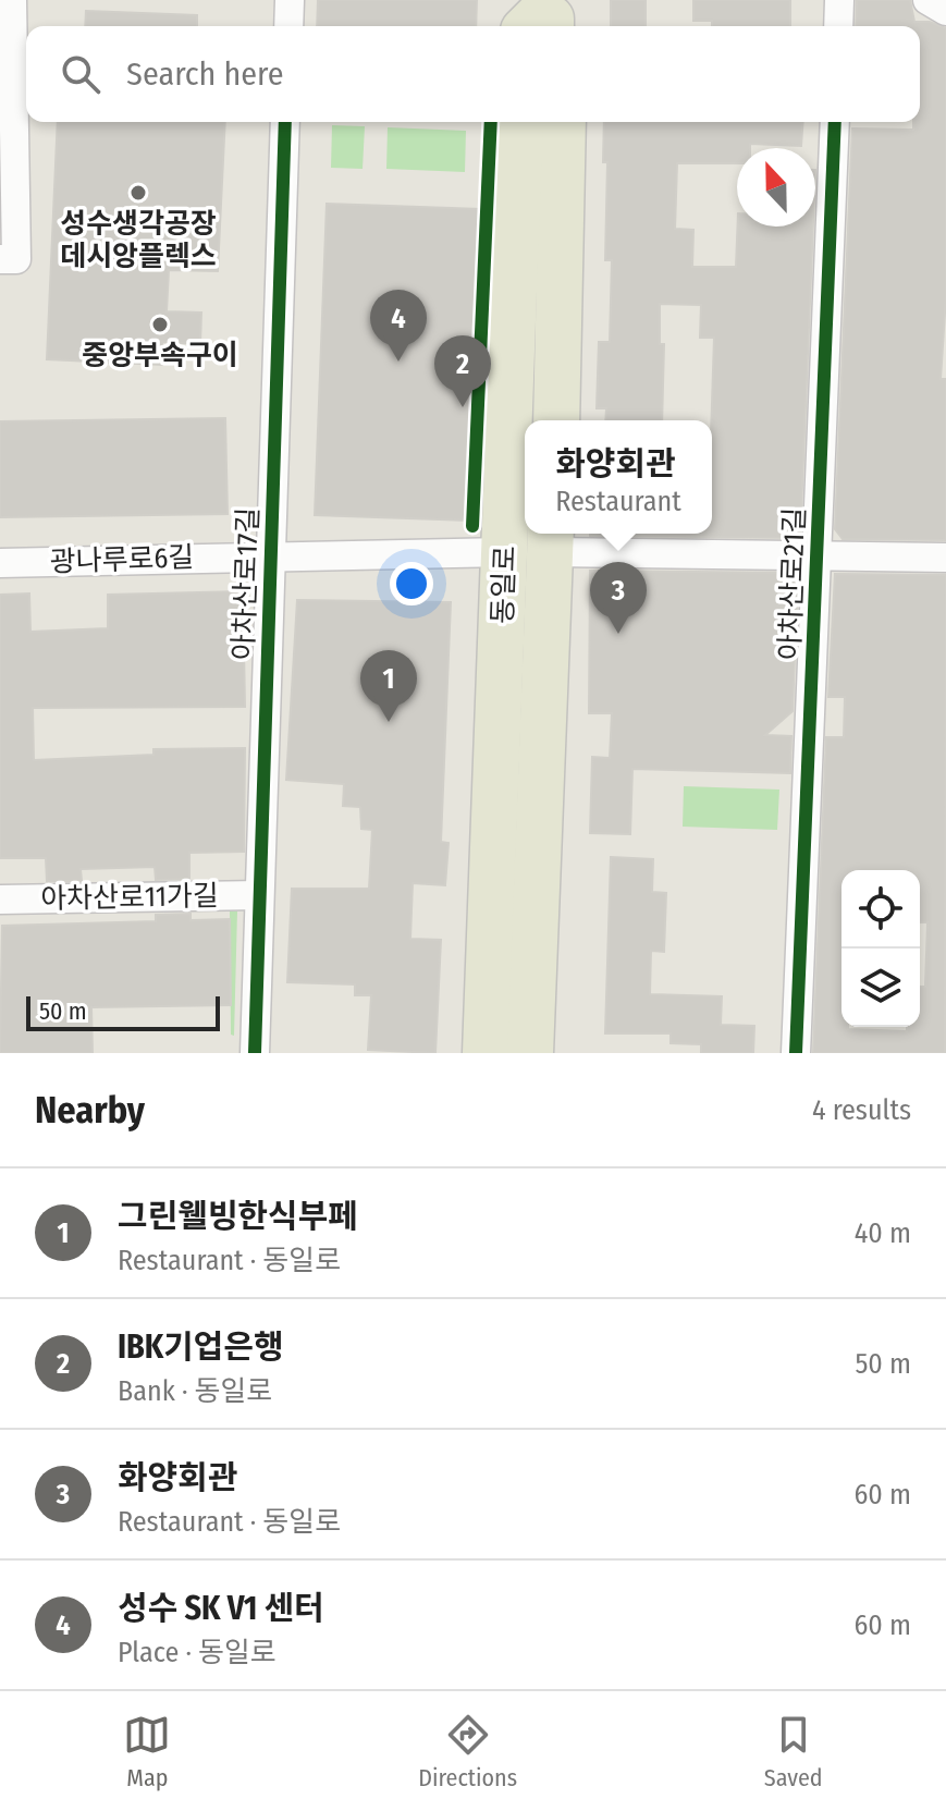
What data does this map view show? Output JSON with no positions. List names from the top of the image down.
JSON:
{
  "streets": {
    "main road": ["동일로"],
    "street": [
      "광나루로6길",
      "아차산로17길",
      "아차산로21길",
      "아차산로11가길"
    ]
  },
  "crossings": [
    ["광나루로6길", "아차산로17길"],
    ["광나루로6길", "아차산로21길"],
    ["광나루로6길", "동일로"],
    ["아차산로17길", "아차산로11가길"]
  ],
  "places": ["성수생각공장 데시앙플렉스", "중앙부속구이"],
  "scale_bar": "50 m",
  "north": "top",
  "page": {
    "search": "Search here",
    "pins": [
      "4",
      "2",
      "3",
      "1"
    ],
    "popup": ["화양회관", "Restaurant"],
    "scale": "50 m",
    "heading": ["Nearby", "4 results"],
    "list": [
      {
        "mark": "1",
        "name": "그린웰빙한식부페",
        "note": "Restaurant · 동일로",
        "value": "40 m"
      },
      {
        "mark": "2",
        "name": "IBK기업은행",
        "note": "Bank · 동일로",
        "value": "50 m"
      },
      {
        "mark": "3",
        "name": "화양회관",
        "note": "Restaurant · 동일로",
        "value": "60 m"
      },
      {
        "mark": "4",
        "name": "성수 SK V1 센터",
        "note": "Place · 동일로",
        "value": "60 m"
      }
    ],
    "nav": ["Map", "Directions", "Saved"]
  }
}
